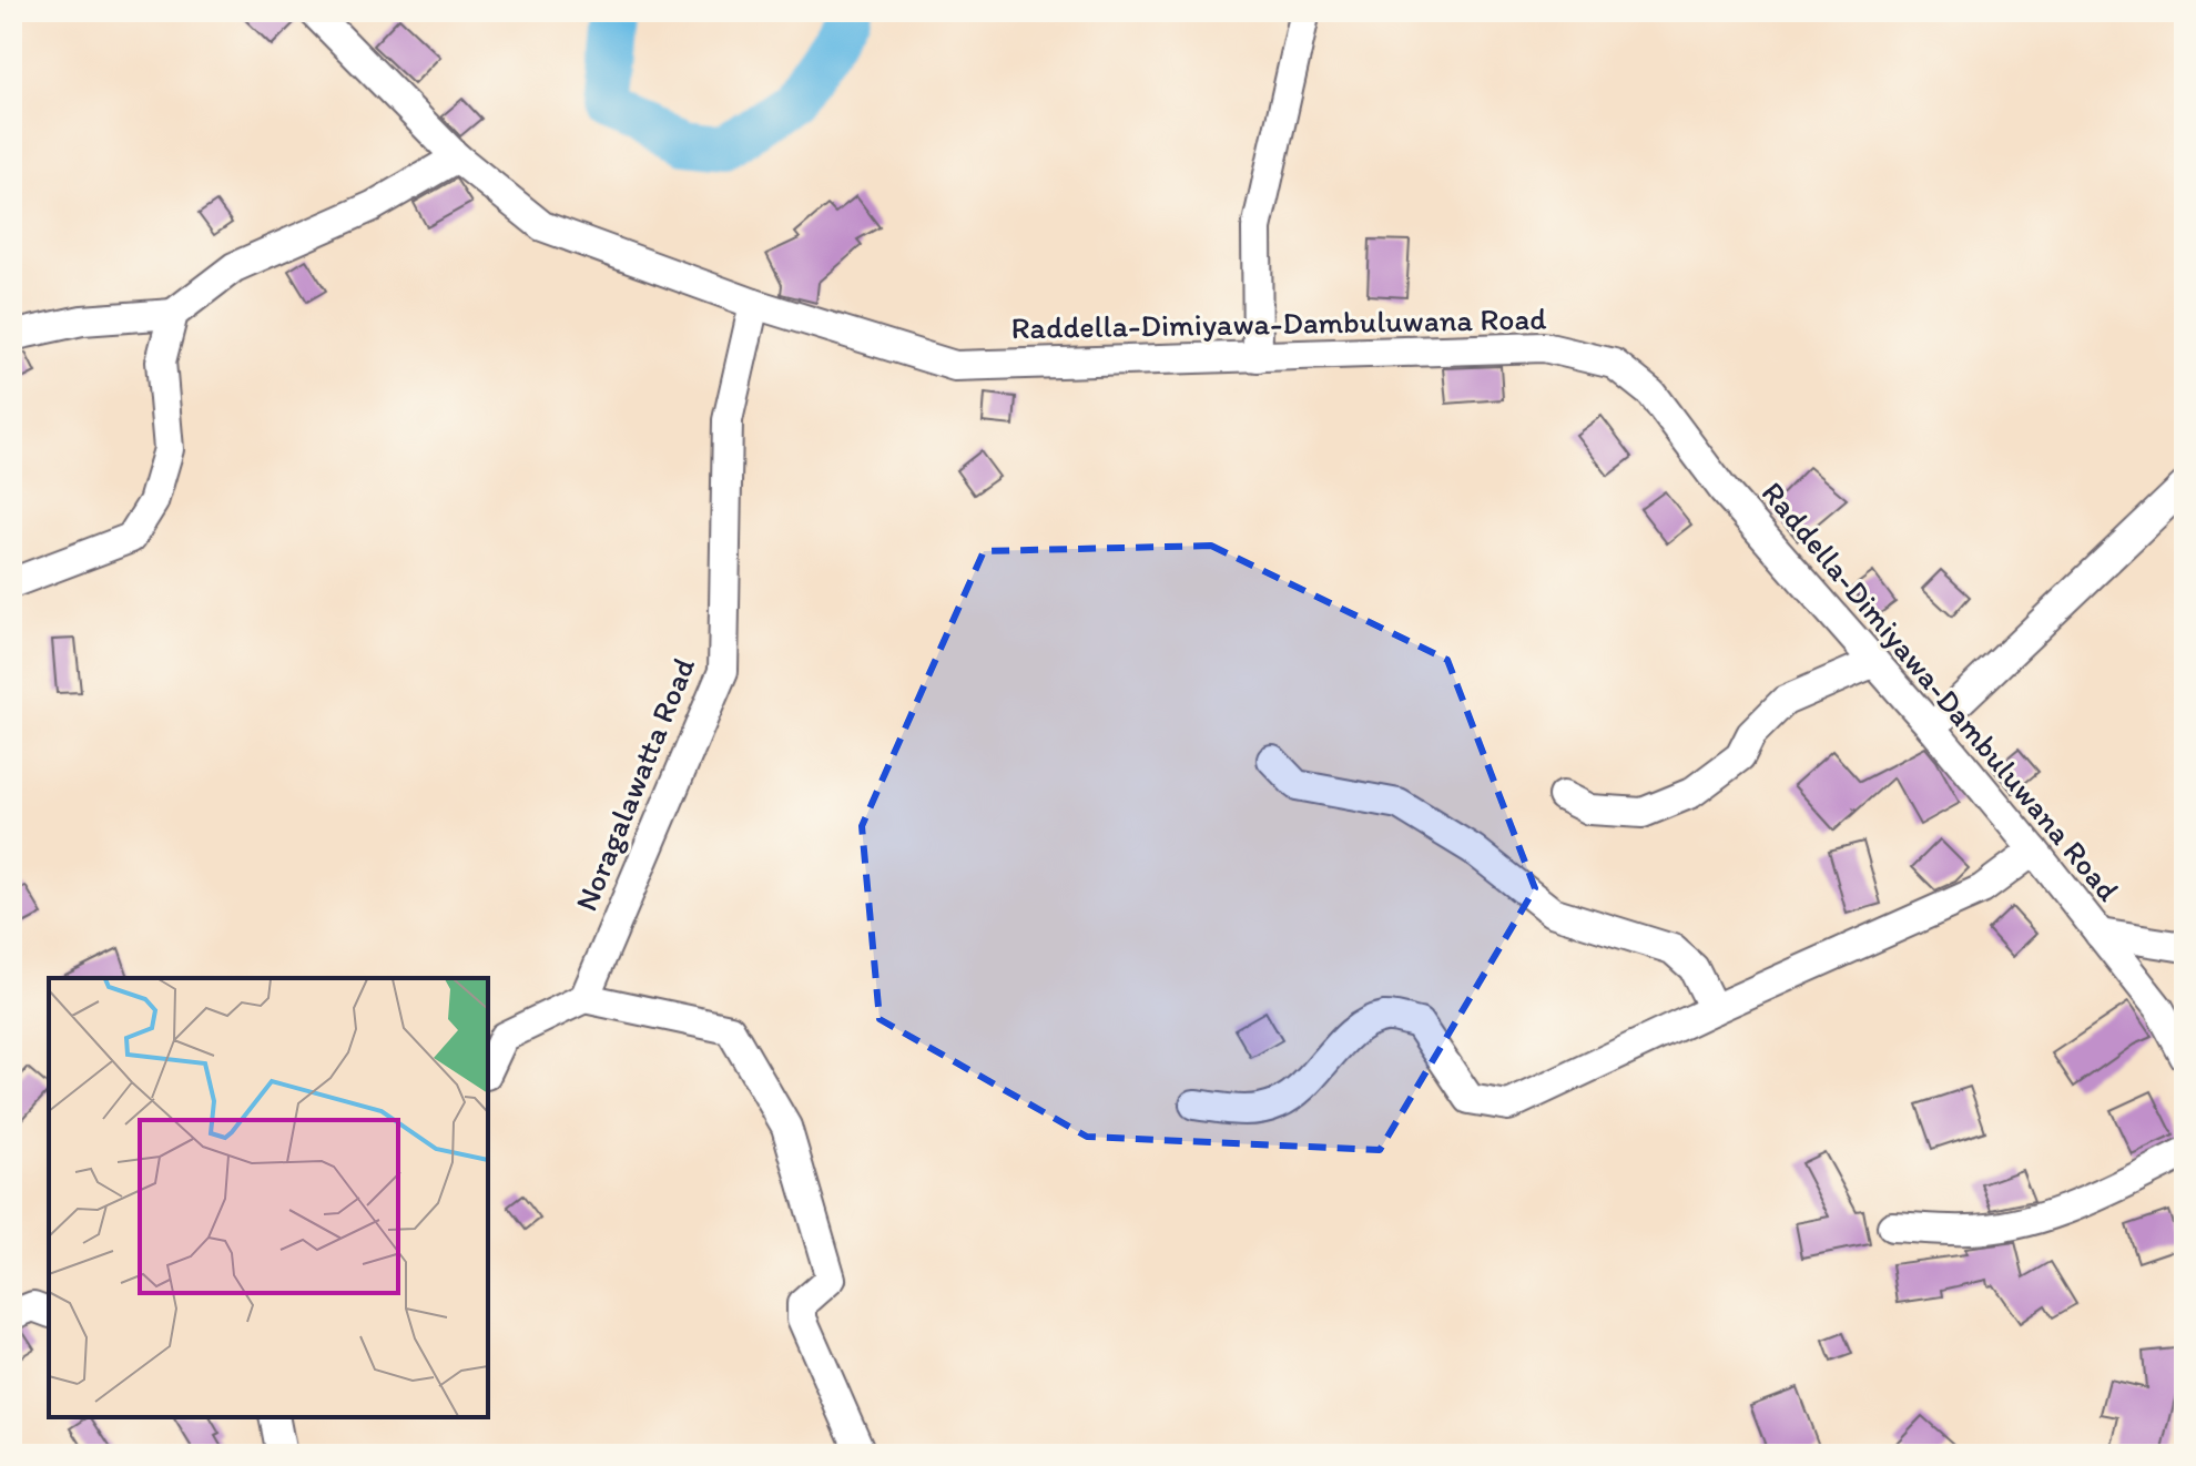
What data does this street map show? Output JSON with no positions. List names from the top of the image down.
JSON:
{
  "streets": {
    "street": ["Raddella-Dimiyawa-Dambuluwana Road", "Noragalawatta Road"]
  },
  "crossings": [
    ["Raddella-Dimiyawa-Dambuluwana Road", "Noragalawatta Road"]
  ]
}
